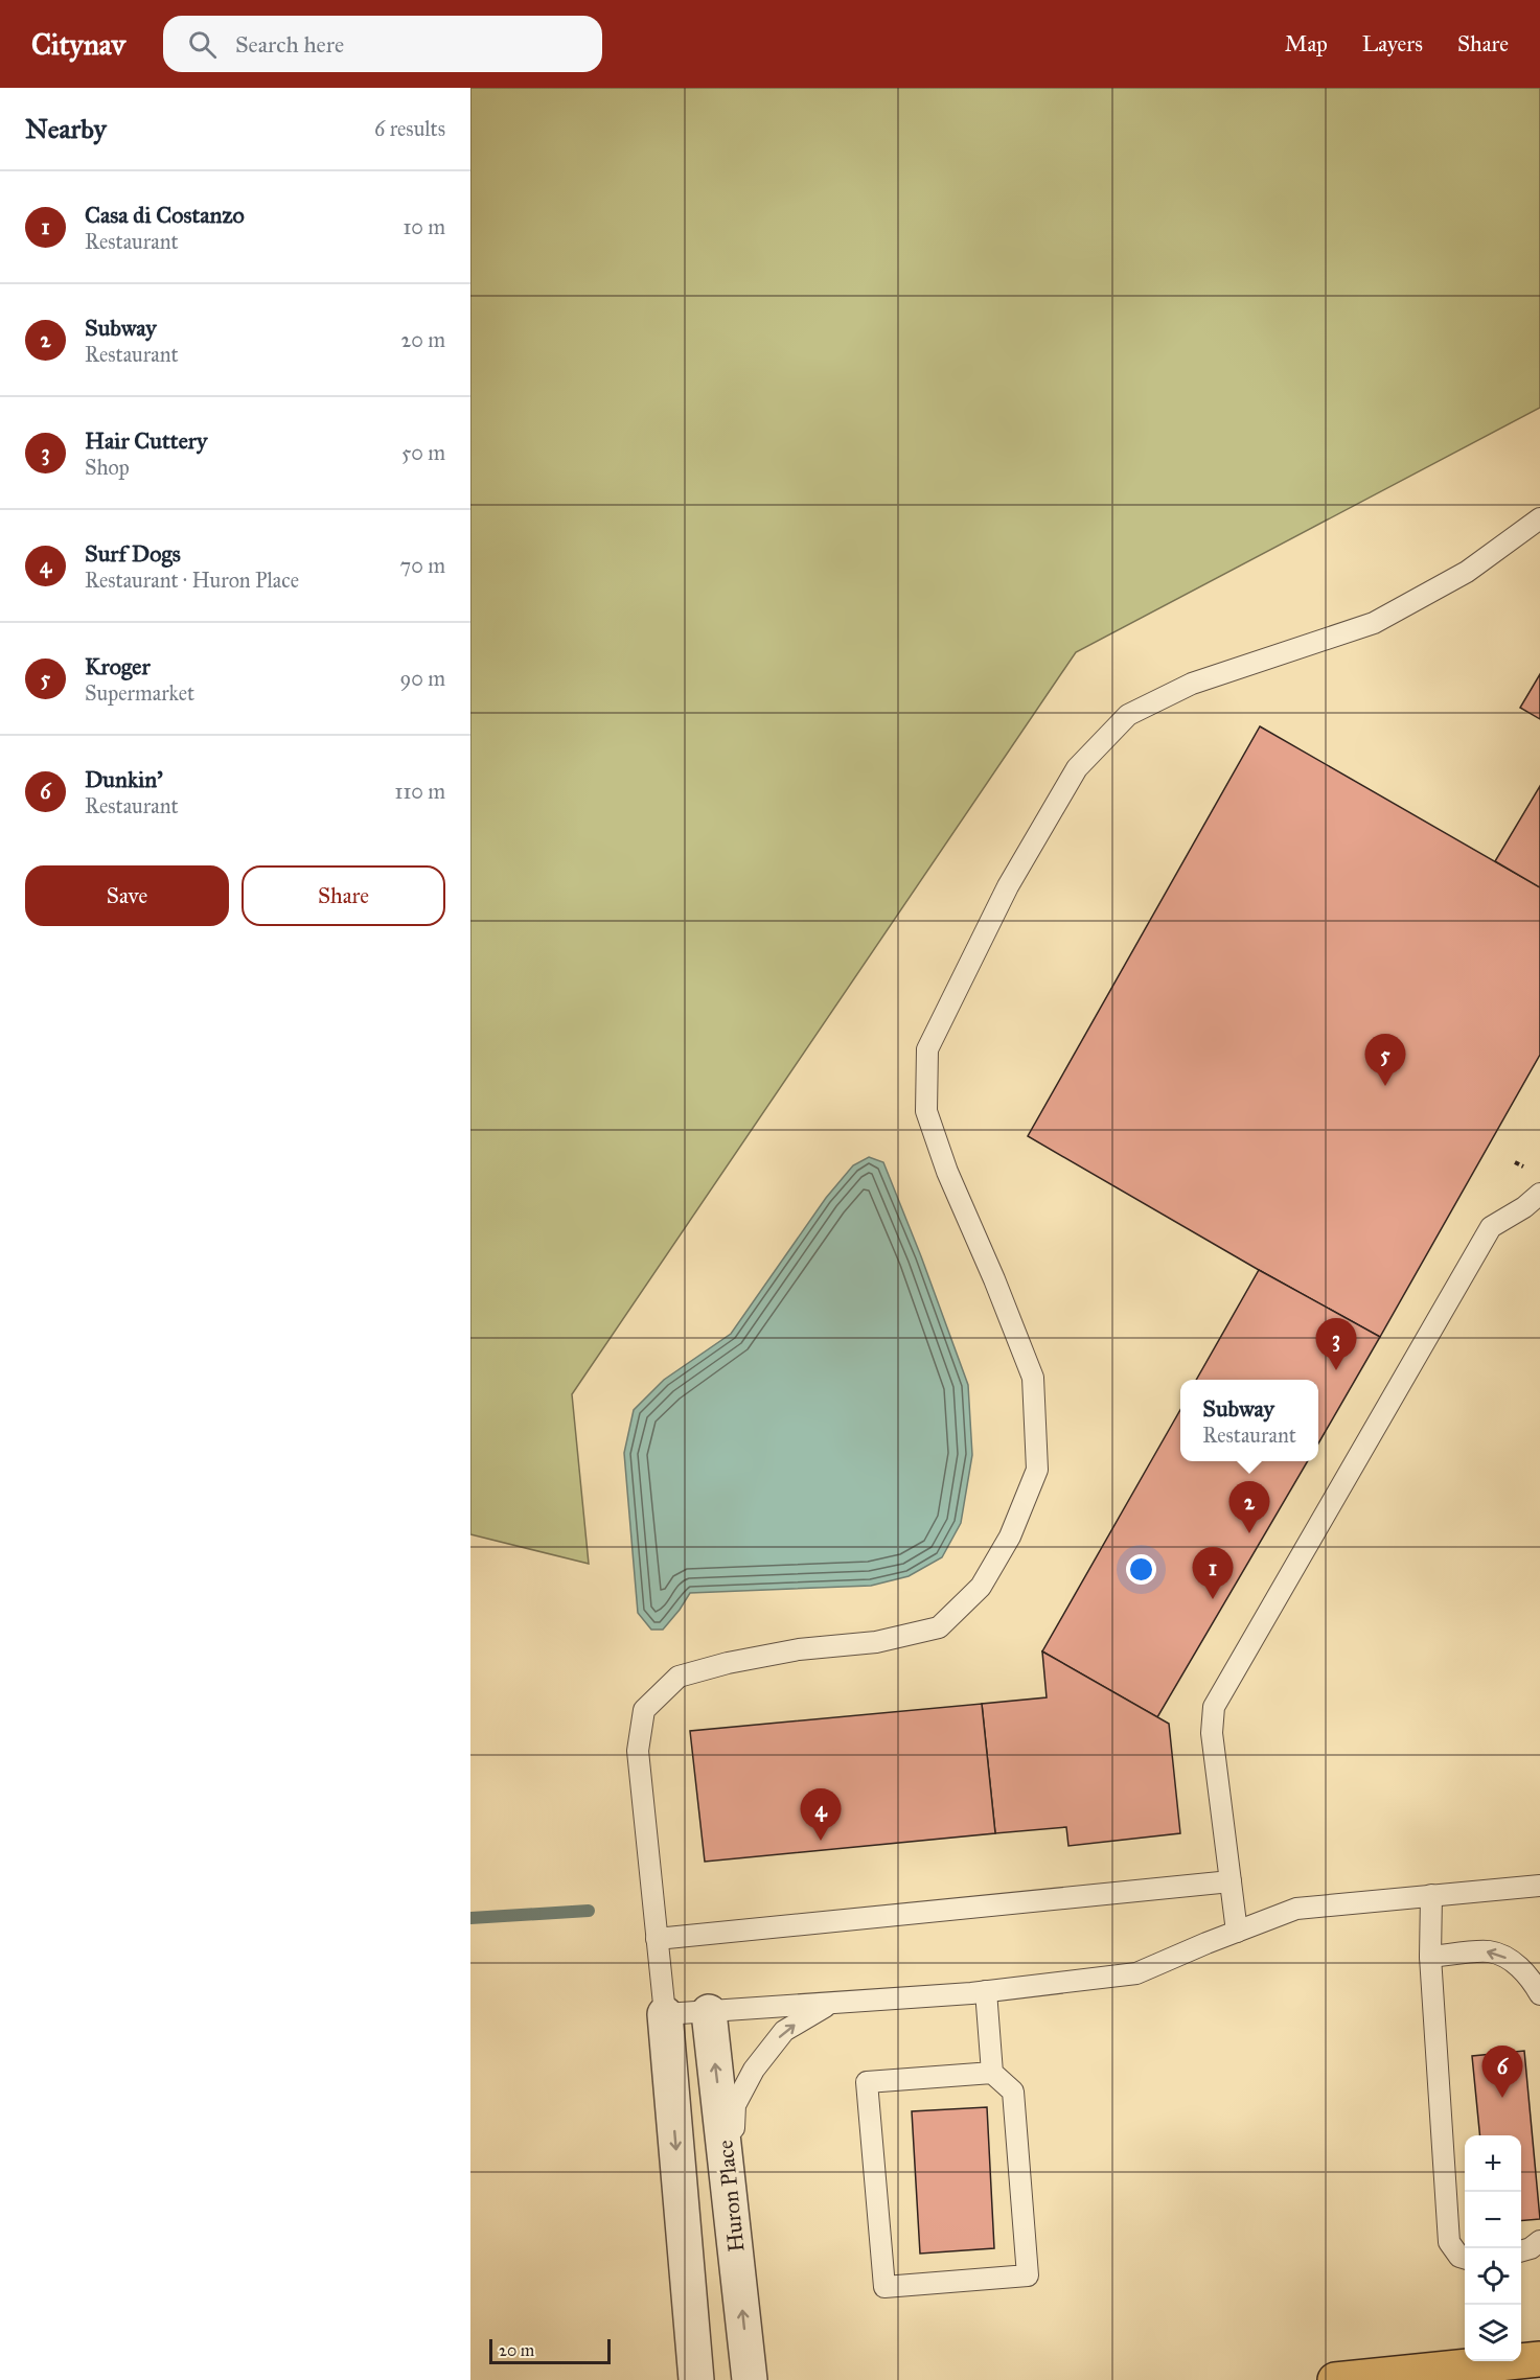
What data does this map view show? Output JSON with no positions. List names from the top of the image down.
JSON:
{
  "streets": {
    "street": ["Huron Place"]
  },
  "scale_bar": "20 m",
  "page": {
    "header": "Citynav",
    "search": "Search here",
    "nav": ["Map", "Layers", "Share"],
    "heading": ["Nearby", "6 results"],
    "list": [
      {
        "mark": "1",
        "name": "Casa di Costanzo",
        "note": "Restaurant",
        "value": "10 m"
      },
      {
        "mark": "2",
        "name": "Subway",
        "note": "Restaurant",
        "value": "20 m"
      },
      {
        "mark": "3",
        "name": "Hair Cuttery",
        "note": "Shop",
        "value": "50 m"
      },
      {
        "mark": "4",
        "name": "Surf Dogs",
        "note": "Restaurant · Huron Place",
        "value": "70 m"
      },
      {
        "mark": "5",
        "name": "Kroger",
        "note": "Supermarket",
        "value": "90 m"
      },
      {
        "mark": "6",
        "name": "Dunkin'",
        "note": "Restaurant",
        "value": "110 m"
      }
    ],
    "buttons": ["Save", "Share"],
    "pins": [
      "5",
      "3",
      "2",
      "1",
      "4",
      "6"
    ],
    "popup": ["Subway", "Restaurant"],
    "map_buttons": ["+", "−"],
    "scale": "20 m"
  }
}
